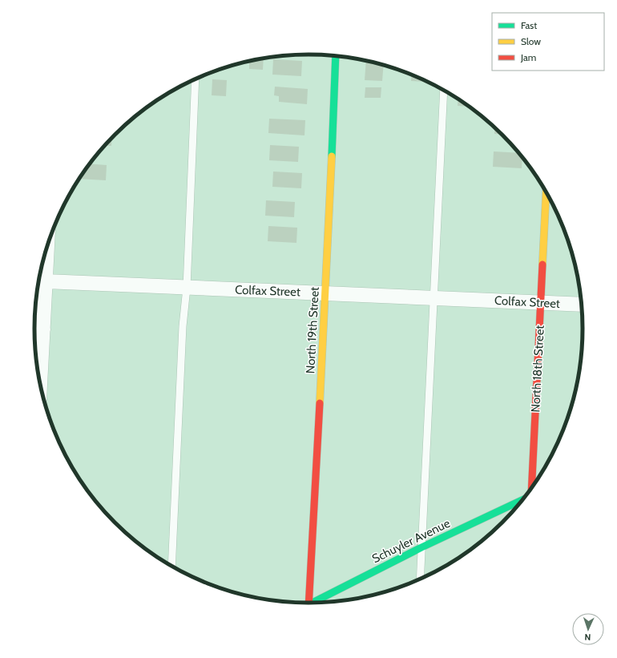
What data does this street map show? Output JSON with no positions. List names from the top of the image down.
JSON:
{
  "streets": {
    "street": [
      "Colfax Street",
      "North 19th Street",
      "North 18th Street",
      "Schuyler Avenue"
    ]
  },
  "crossings": [
    ["Colfax Street", "North 19th Street"],
    ["Colfax Street", "North 18th Street"]
  ],
  "legend": ["Fast", "Slow", "Jam"],
  "north": "bottom"
}
